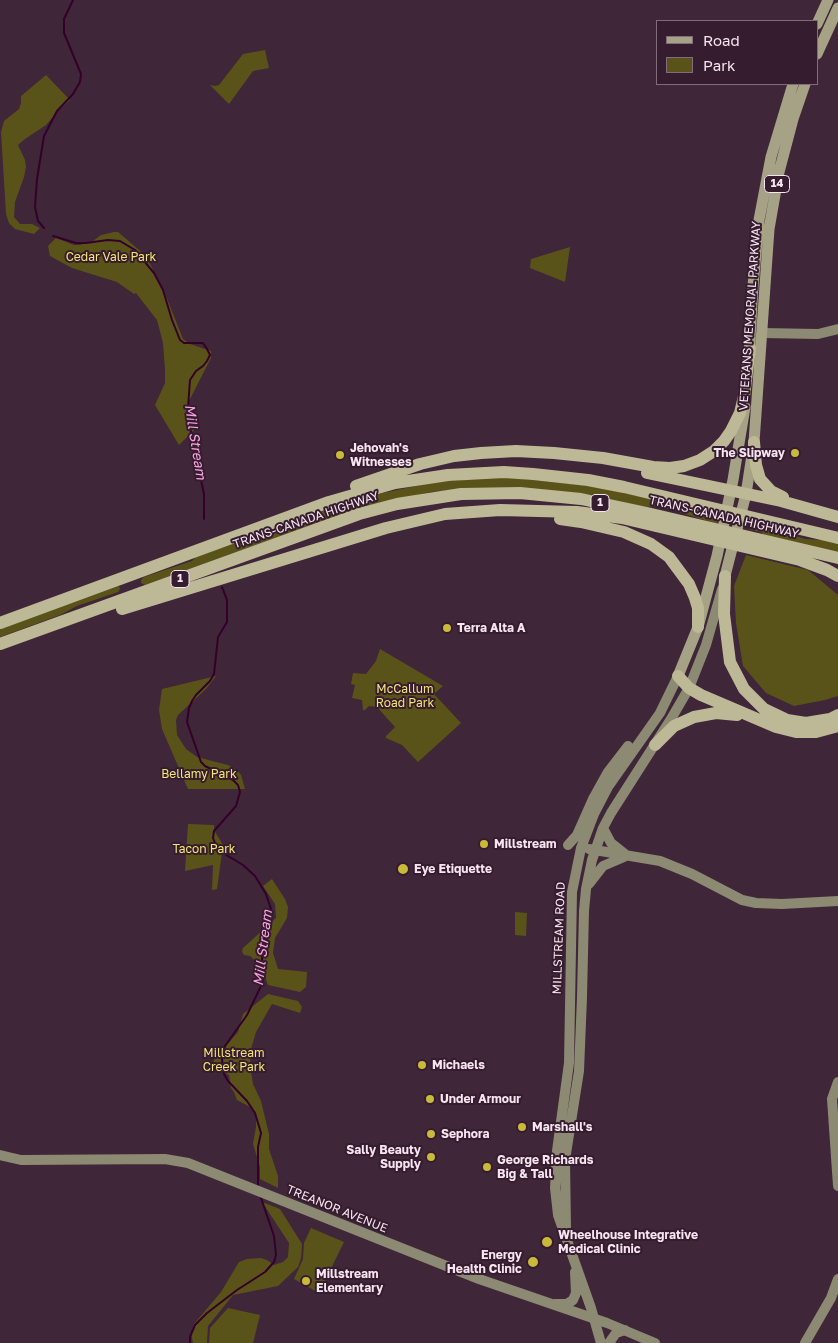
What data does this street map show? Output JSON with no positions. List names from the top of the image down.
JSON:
{
  "streets": {
    "highway": ["1", "TRANS-CANADA HIGHWAY"],
    "main road": [
      "14",
      "VETERANS MEMORIAL PARKWAY",
      "MILLSTREAM ROAD",
      "TREANOR AVENUE"
    ]
  },
  "crossings": [
    ["VETERANS MEMORIAL PARKWAY", "MILLSTREAM ROAD"],
    ["MILLSTREAM ROAD", "TREANOR AVENUE"]
  ],
  "water": ["Mill Stream"],
  "parks": [
    "Cedar Vale Park",
    "McCallum Road Park",
    "Bellamy Park",
    "Tacon Park",
    "Millstream Creek Park"
  ],
  "places": [
    "The Slipway",
    "Jehovah's Witnesses",
    "Terra Alta A",
    "Millstream",
    "Eye Etiquette",
    "Michaels",
    "Under Armour",
    "Marshall's",
    "Sephora",
    "Sally Beauty Supply",
    "George Richards Big & Tall",
    "Wheelhouse Integrative Medical Clinic",
    "Energy Health Clinic",
    "Millstream Elementary"
  ],
  "legend": ["Road", "Park"]
}
